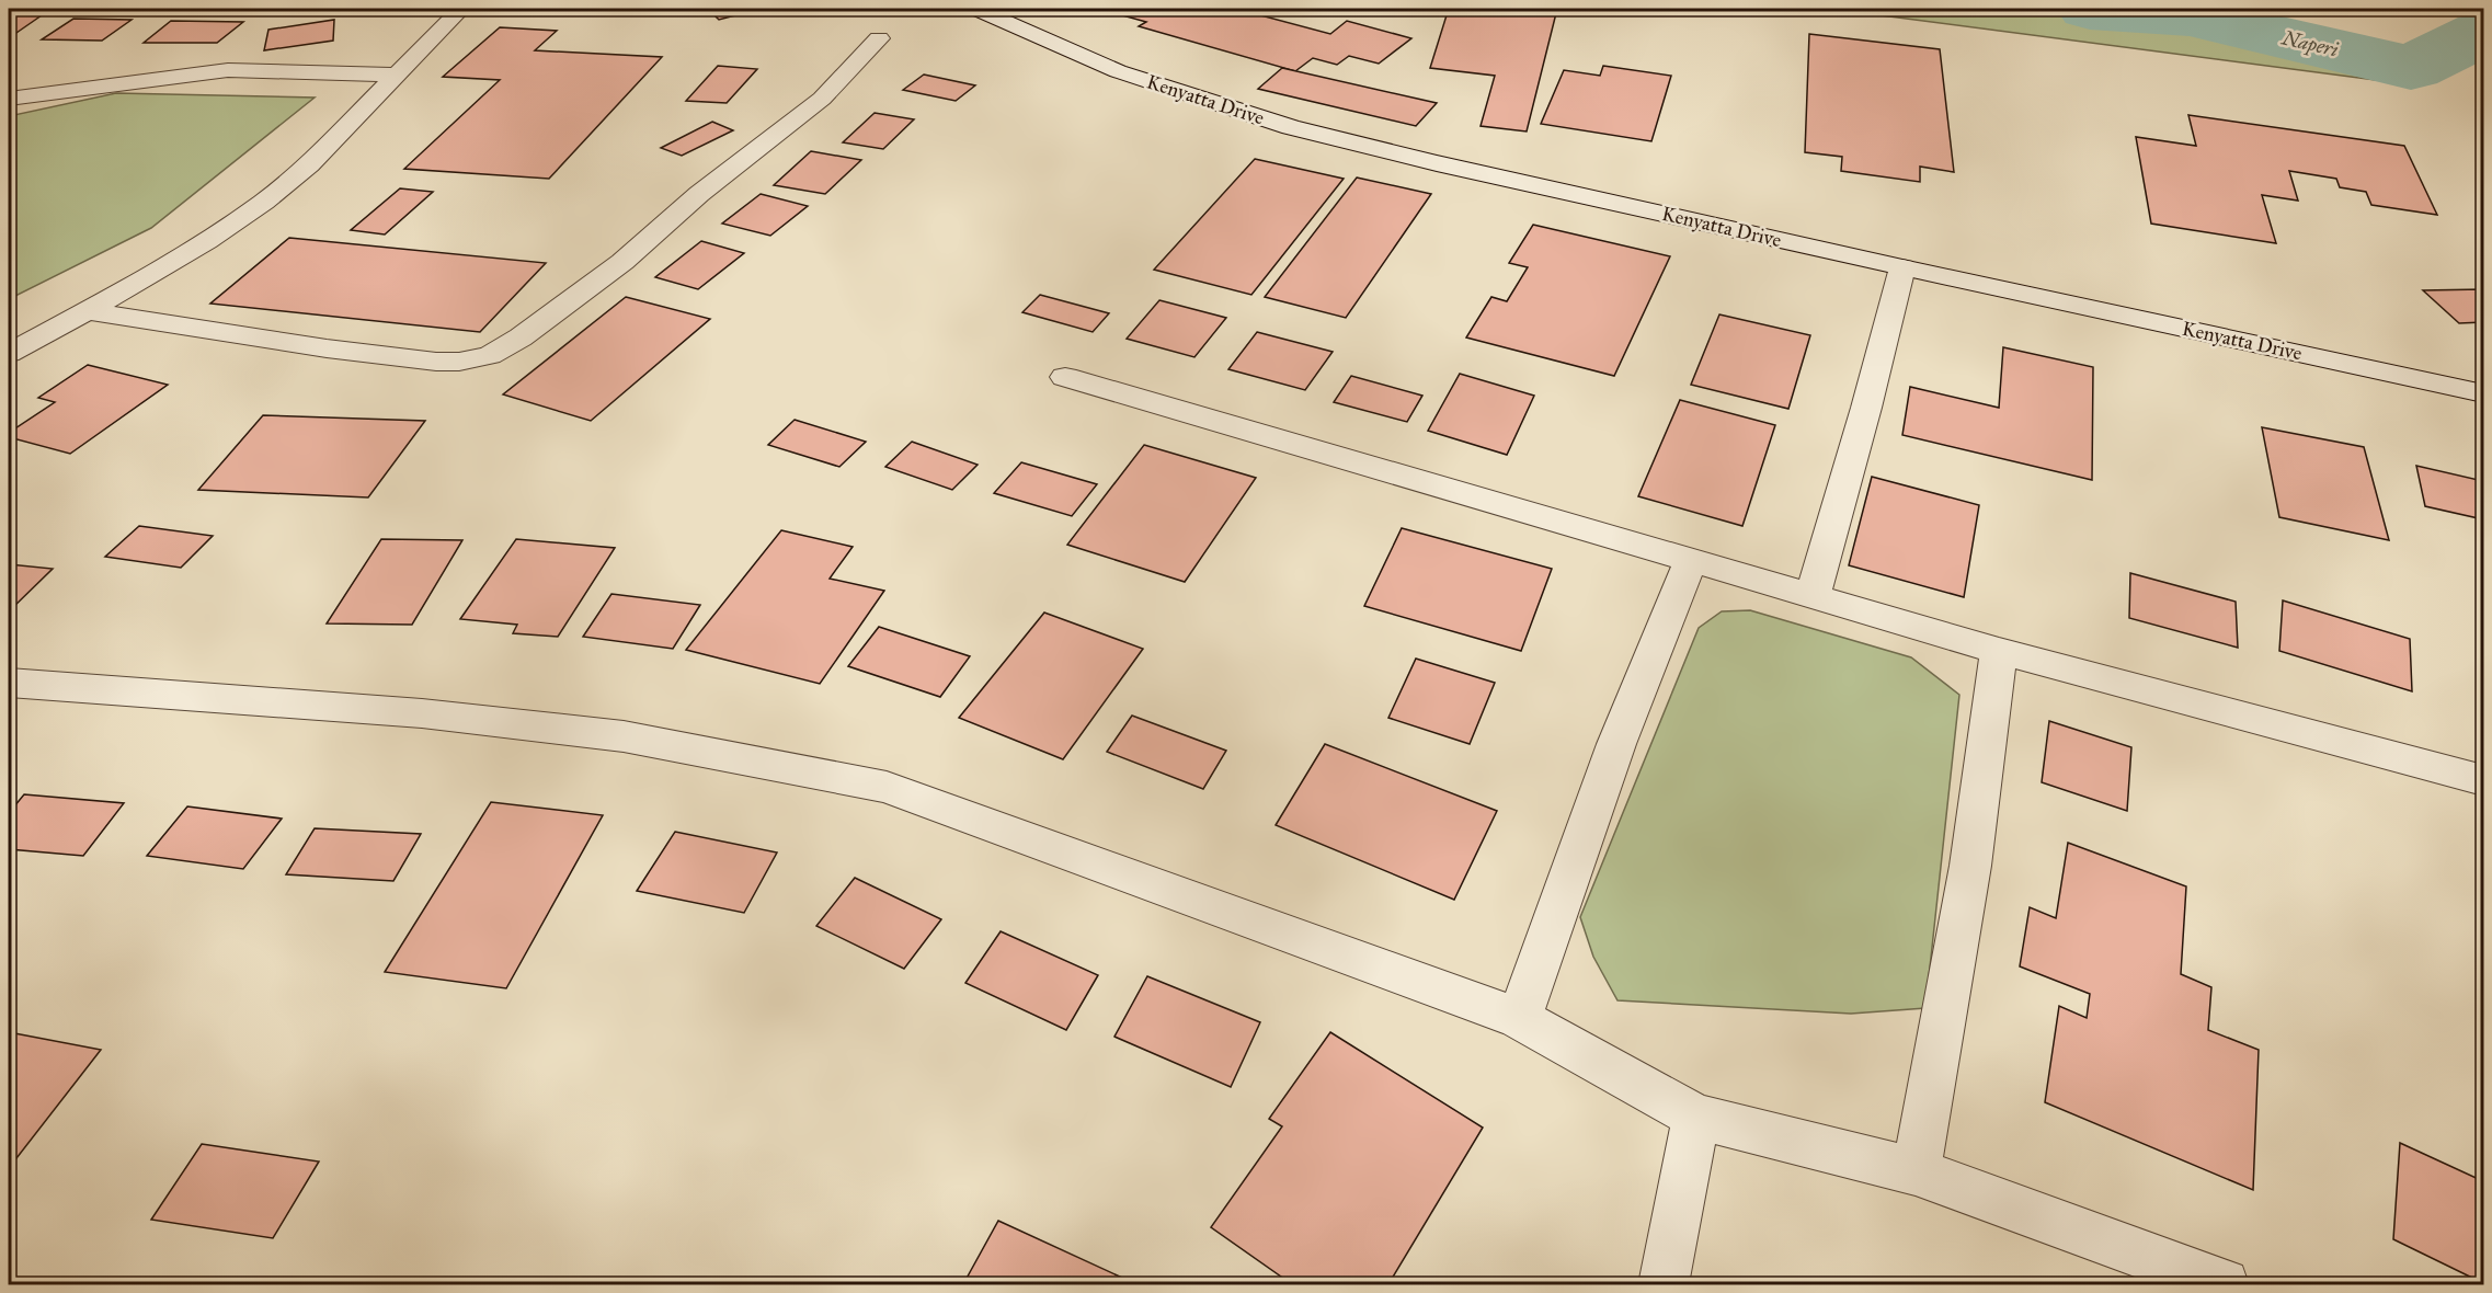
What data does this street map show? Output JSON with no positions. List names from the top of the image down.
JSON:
{
  "streets": {
    "street": ["Kenyatta Drive"]
  },
  "water": ["Naperi"]
}
